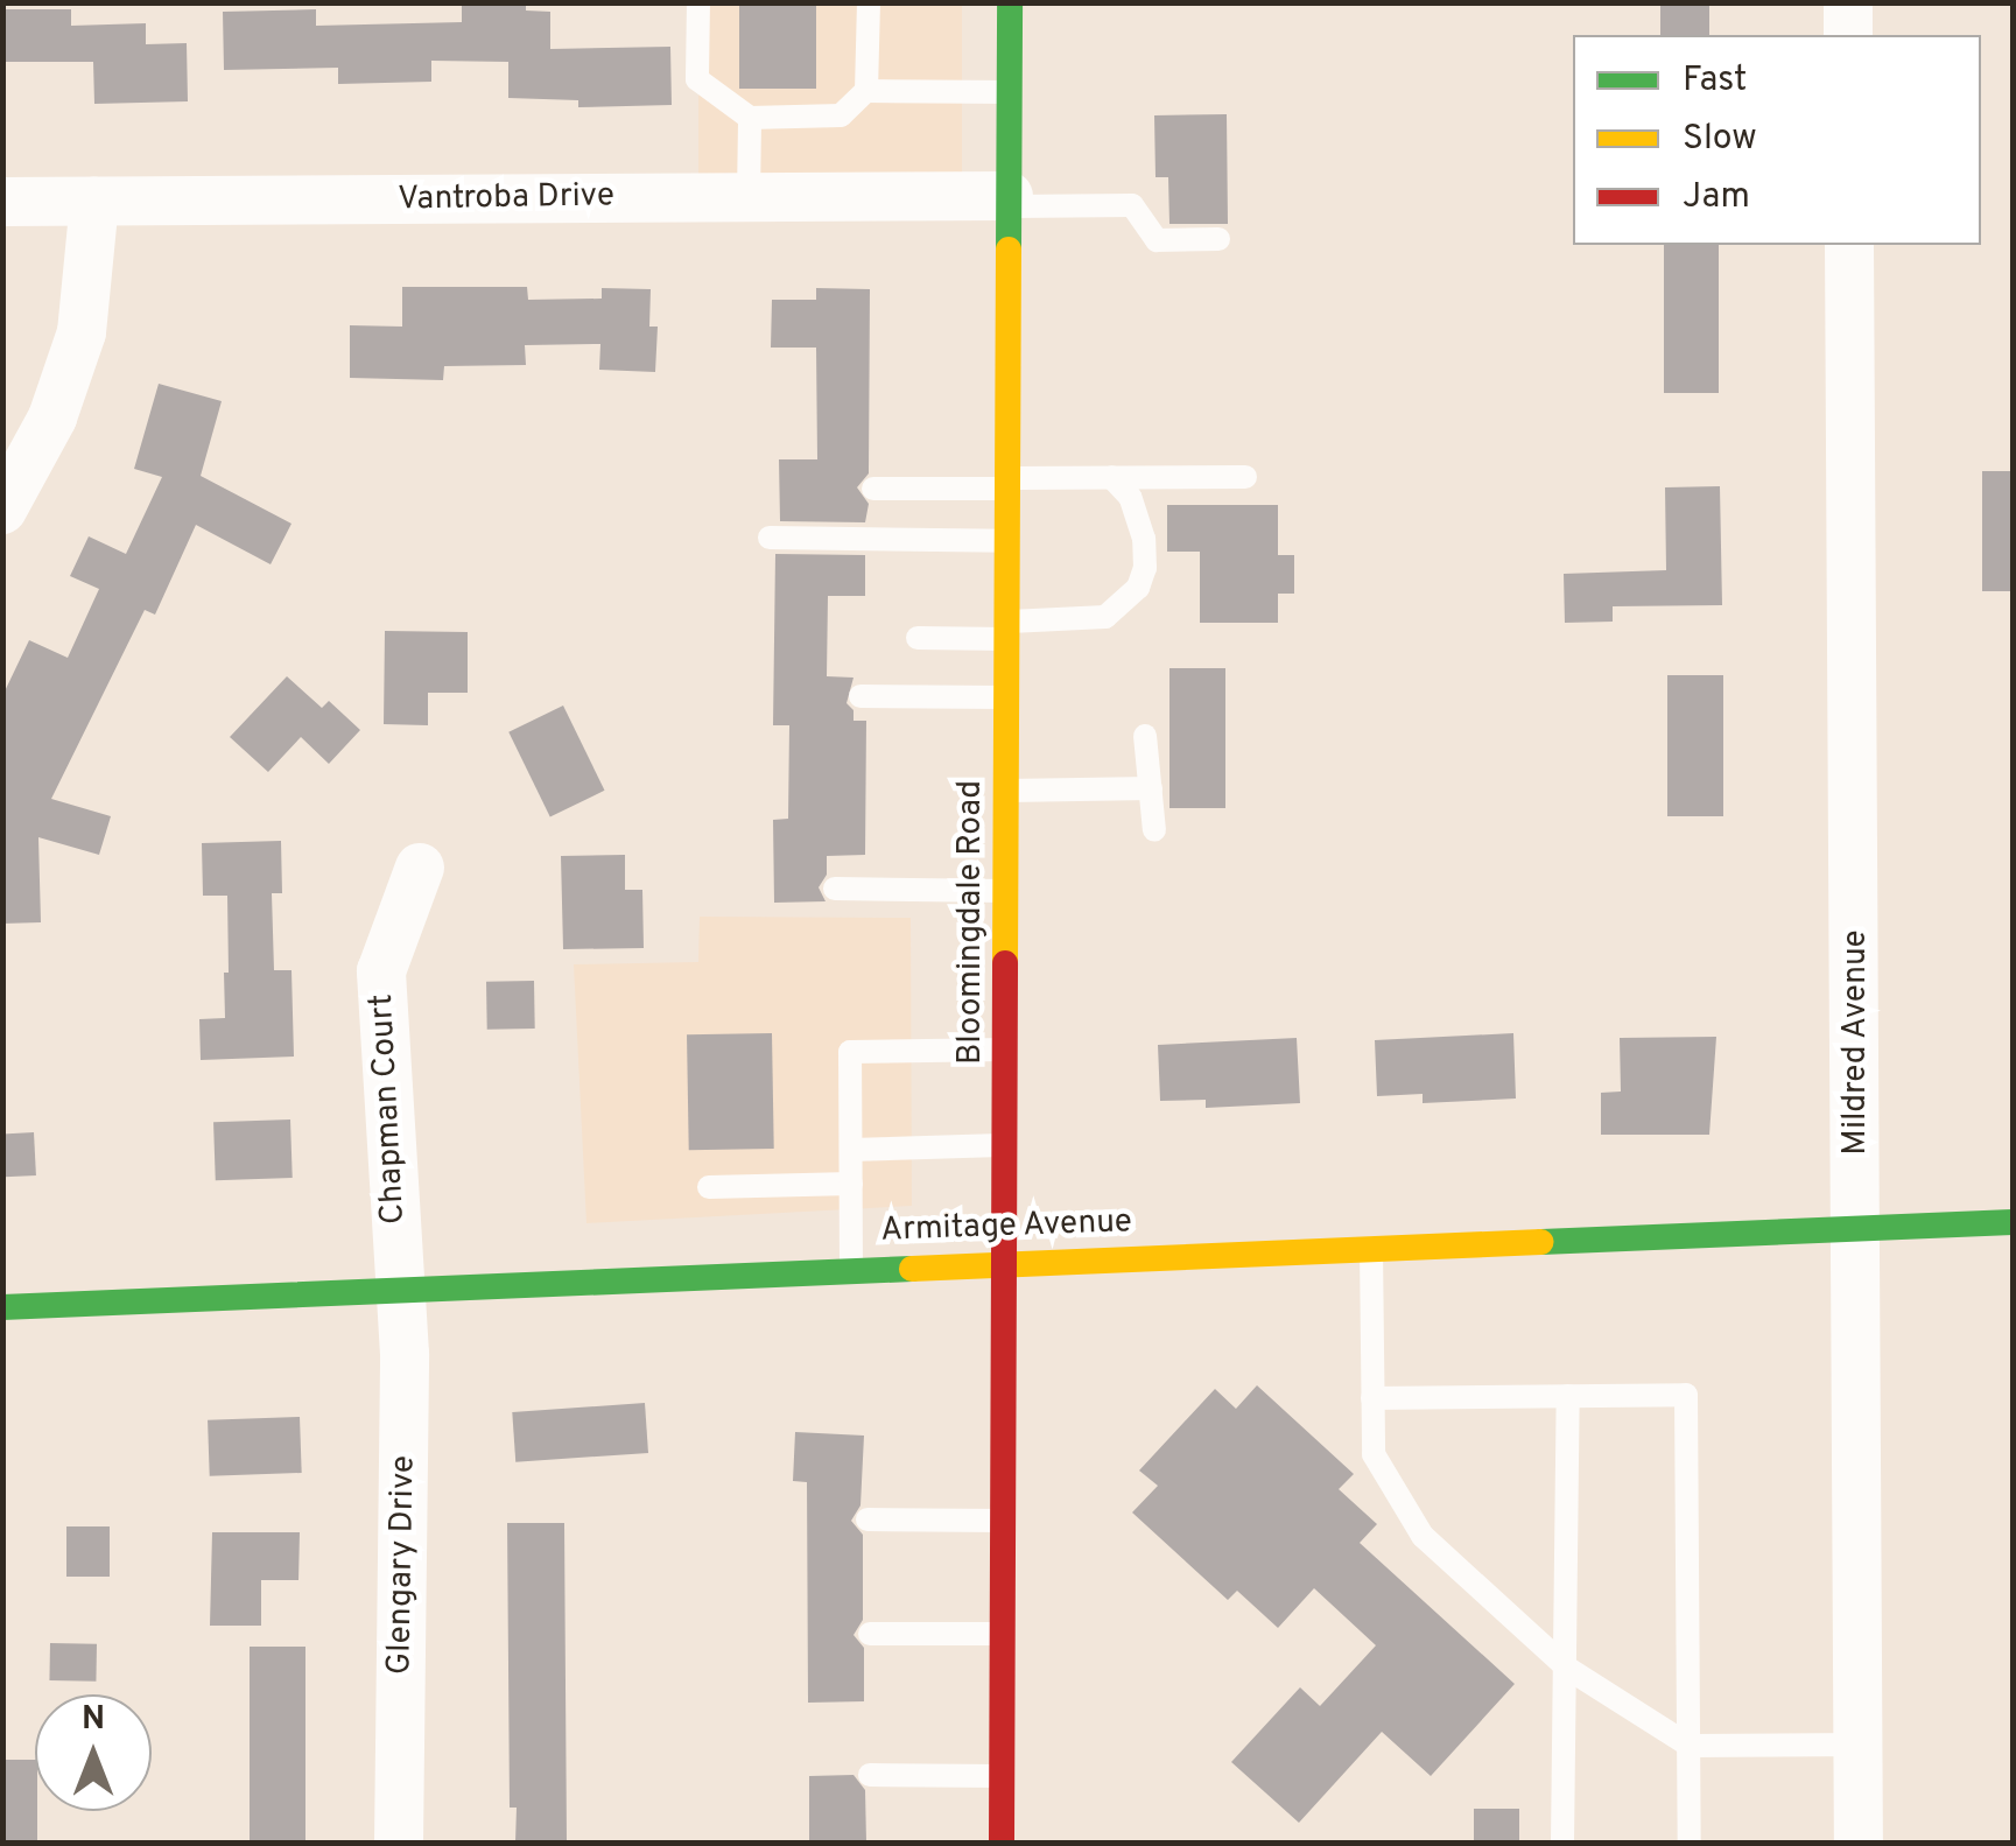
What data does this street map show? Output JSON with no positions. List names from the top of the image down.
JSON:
{
  "streets": {
    "street": [
      "Vantroba Drive",
      "Bloomingdale Road",
      "Mildred Avenue",
      "Chapman Court",
      "Armitage Avenue",
      "Glengary Drive"
    ]
  },
  "crossings": [
    ["Vantroba Drive", "Bloomingdale Road"],
    ["Bloomingdale Road", "Armitage Avenue"],
    ["Mildred Avenue", "Armitage Avenue"],
    ["Chapman Court", "Armitage Avenue"],
    ["Chapman Court", "Glengary Drive"],
    ["Armitage Avenue", "Glengary Drive"]
  ],
  "legend": ["Fast", "Slow", "Jam"],
  "north": "top"
}
